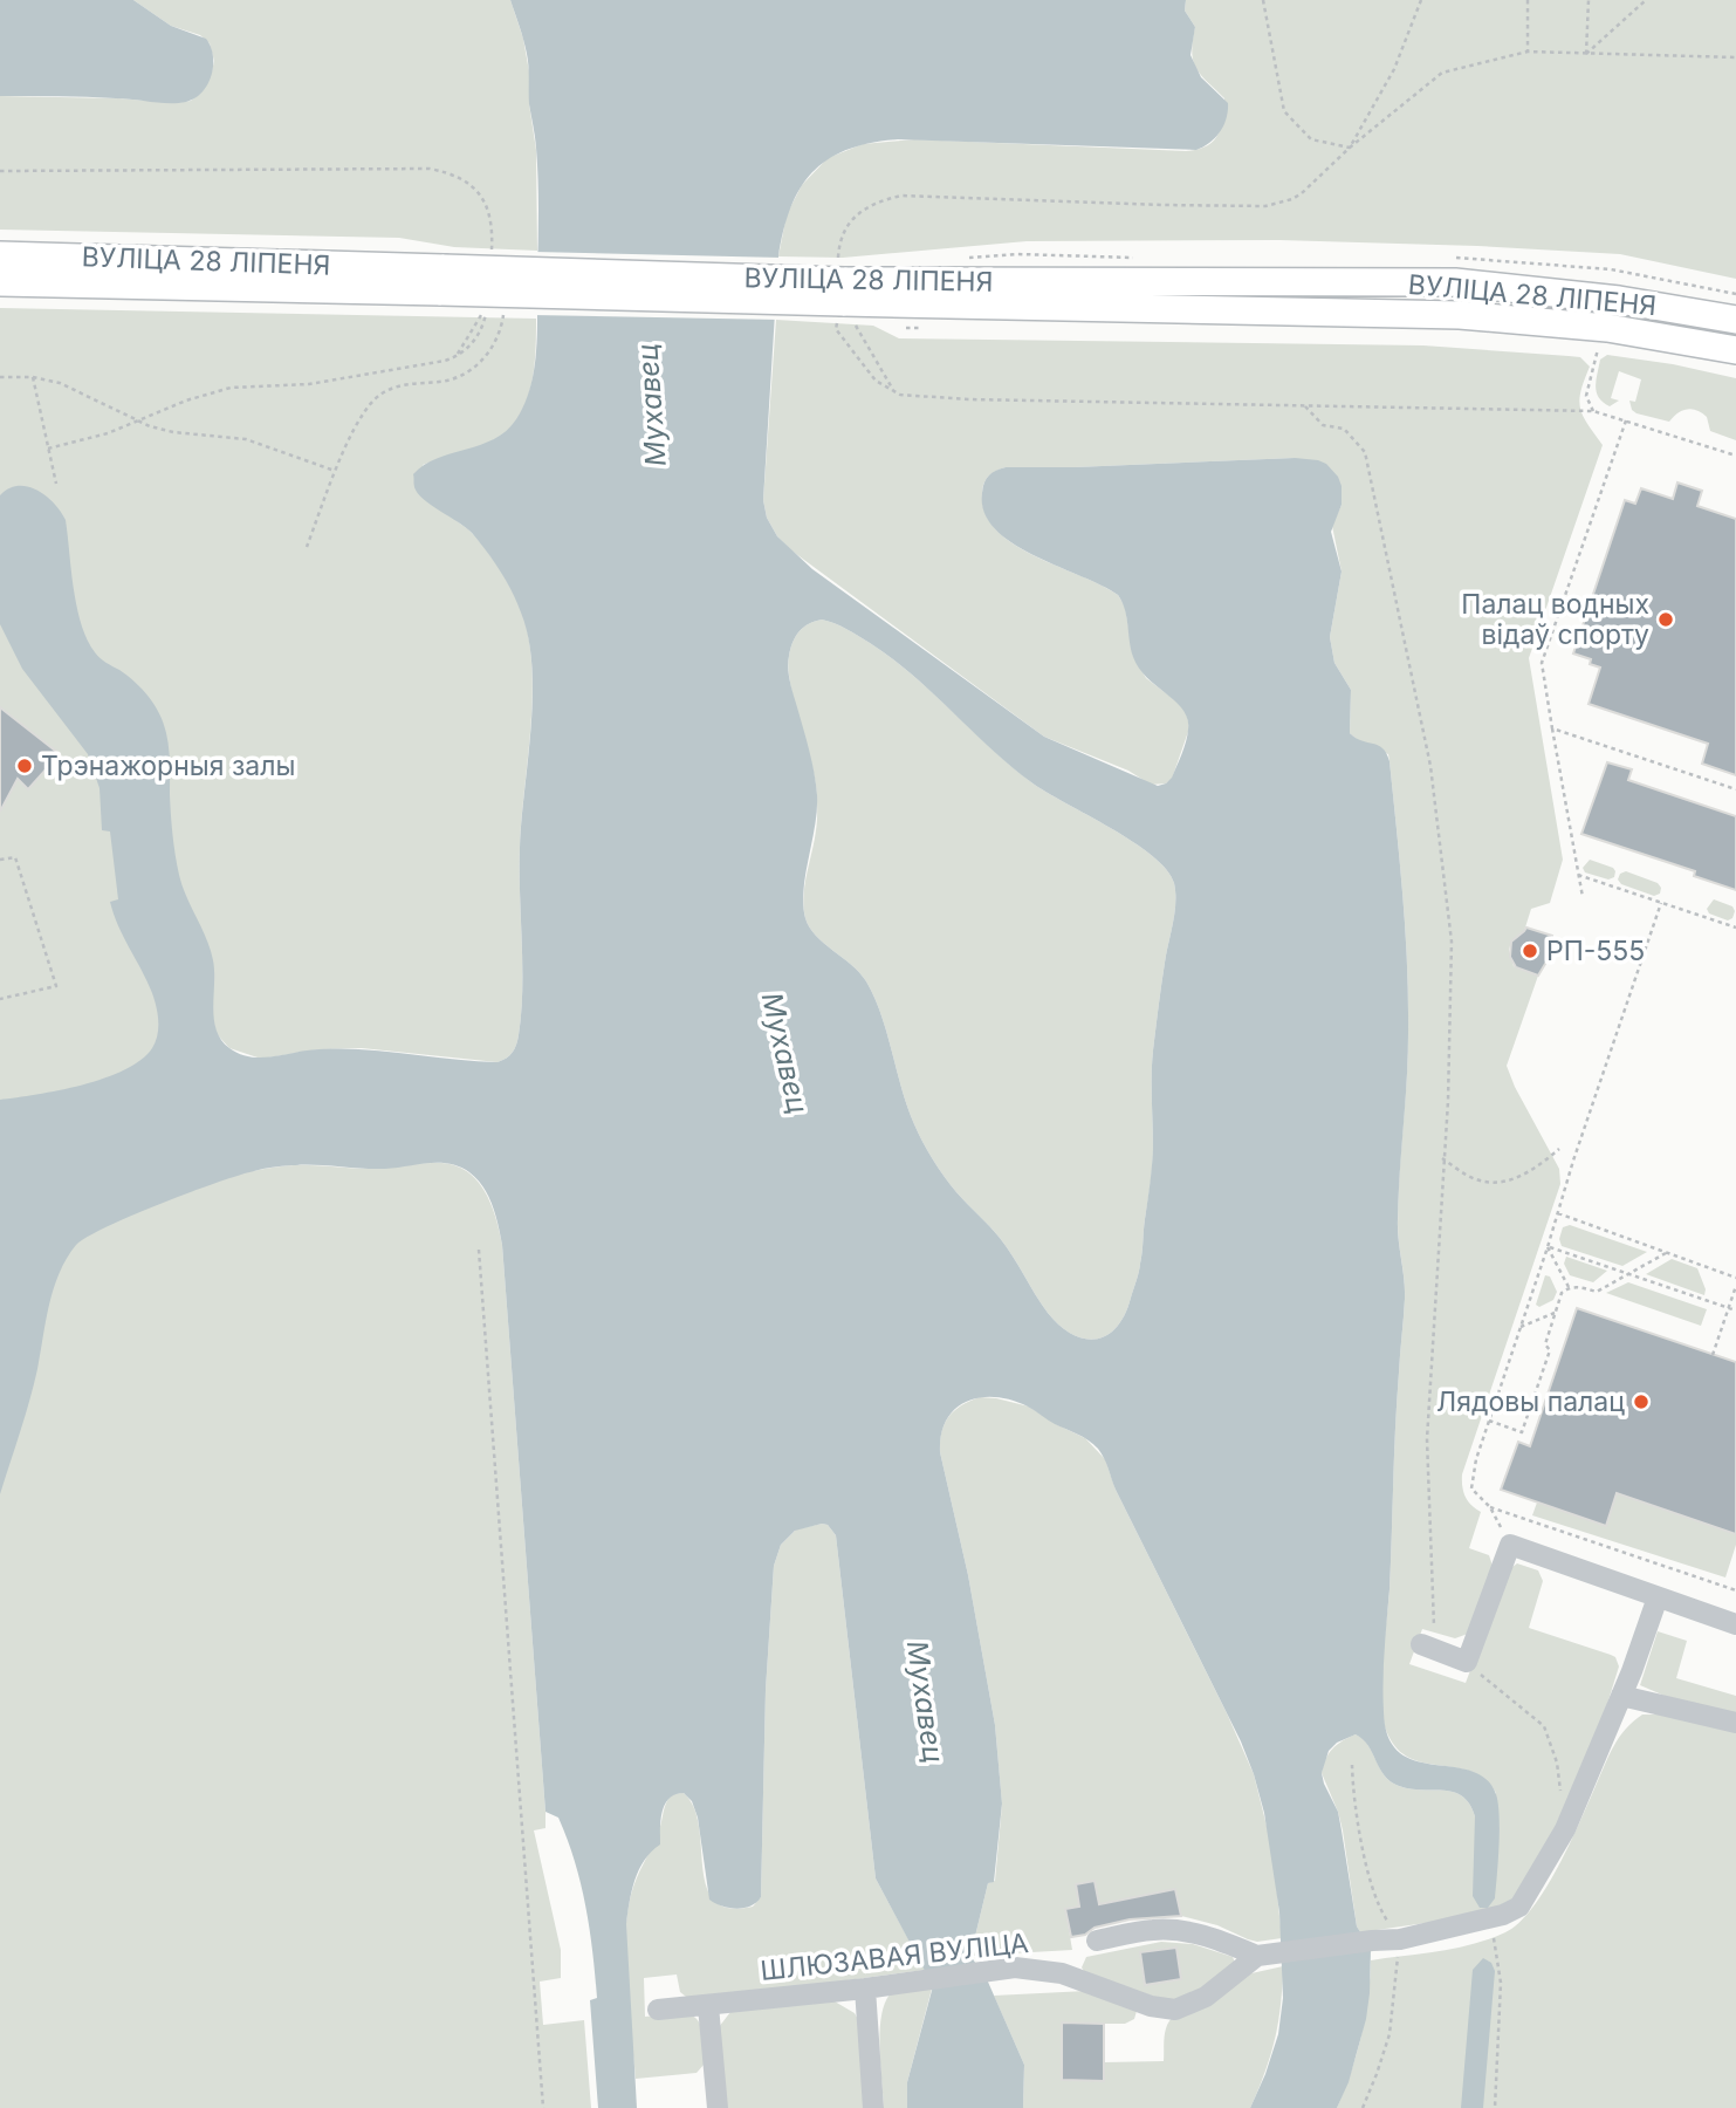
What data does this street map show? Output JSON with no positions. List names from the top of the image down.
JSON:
{
  "streets": {
    "main road": ["ВУЛІЦА 28 ЛІПЕНЯ"],
    "street": ["ШЛЮЗАВАЯ ВУЛІЦА"]
  },
  "water": ["Мухавец"],
  "places": [
    "Палац водных відаў спорту",
    "Трэнажорныя залы",
    "РП-555",
    "Лядовы палац"
  ]
}
